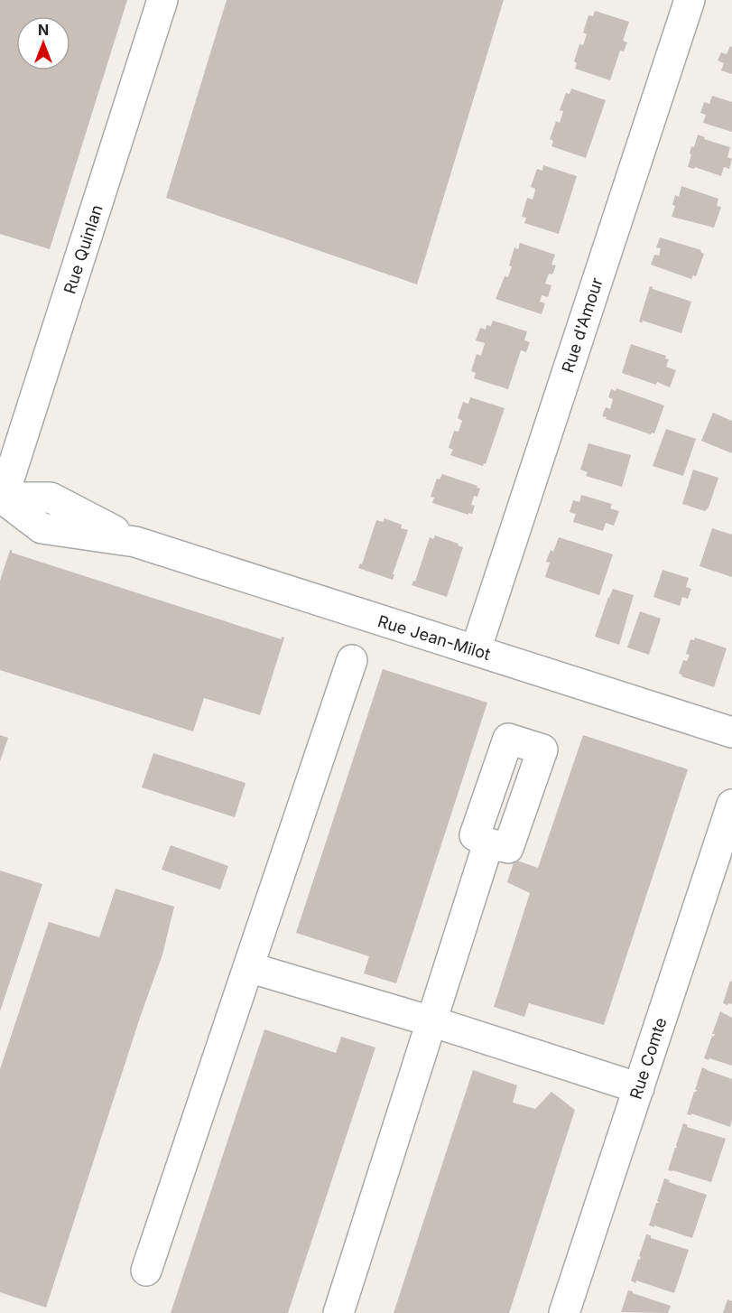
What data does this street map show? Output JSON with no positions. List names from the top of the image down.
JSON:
{
  "streets": {
    "street": [
      "Rue Quinlan",
      "Rue d'Amour",
      "Rue Jean-Milot",
      "Rue Comte"
    ]
  },
  "crossings": [
    ["Rue Quinlan", "Rue Jean-Milot"],
    ["Rue d'Amour", "Rue Jean-Milot"]
  ],
  "north": "top"
}
